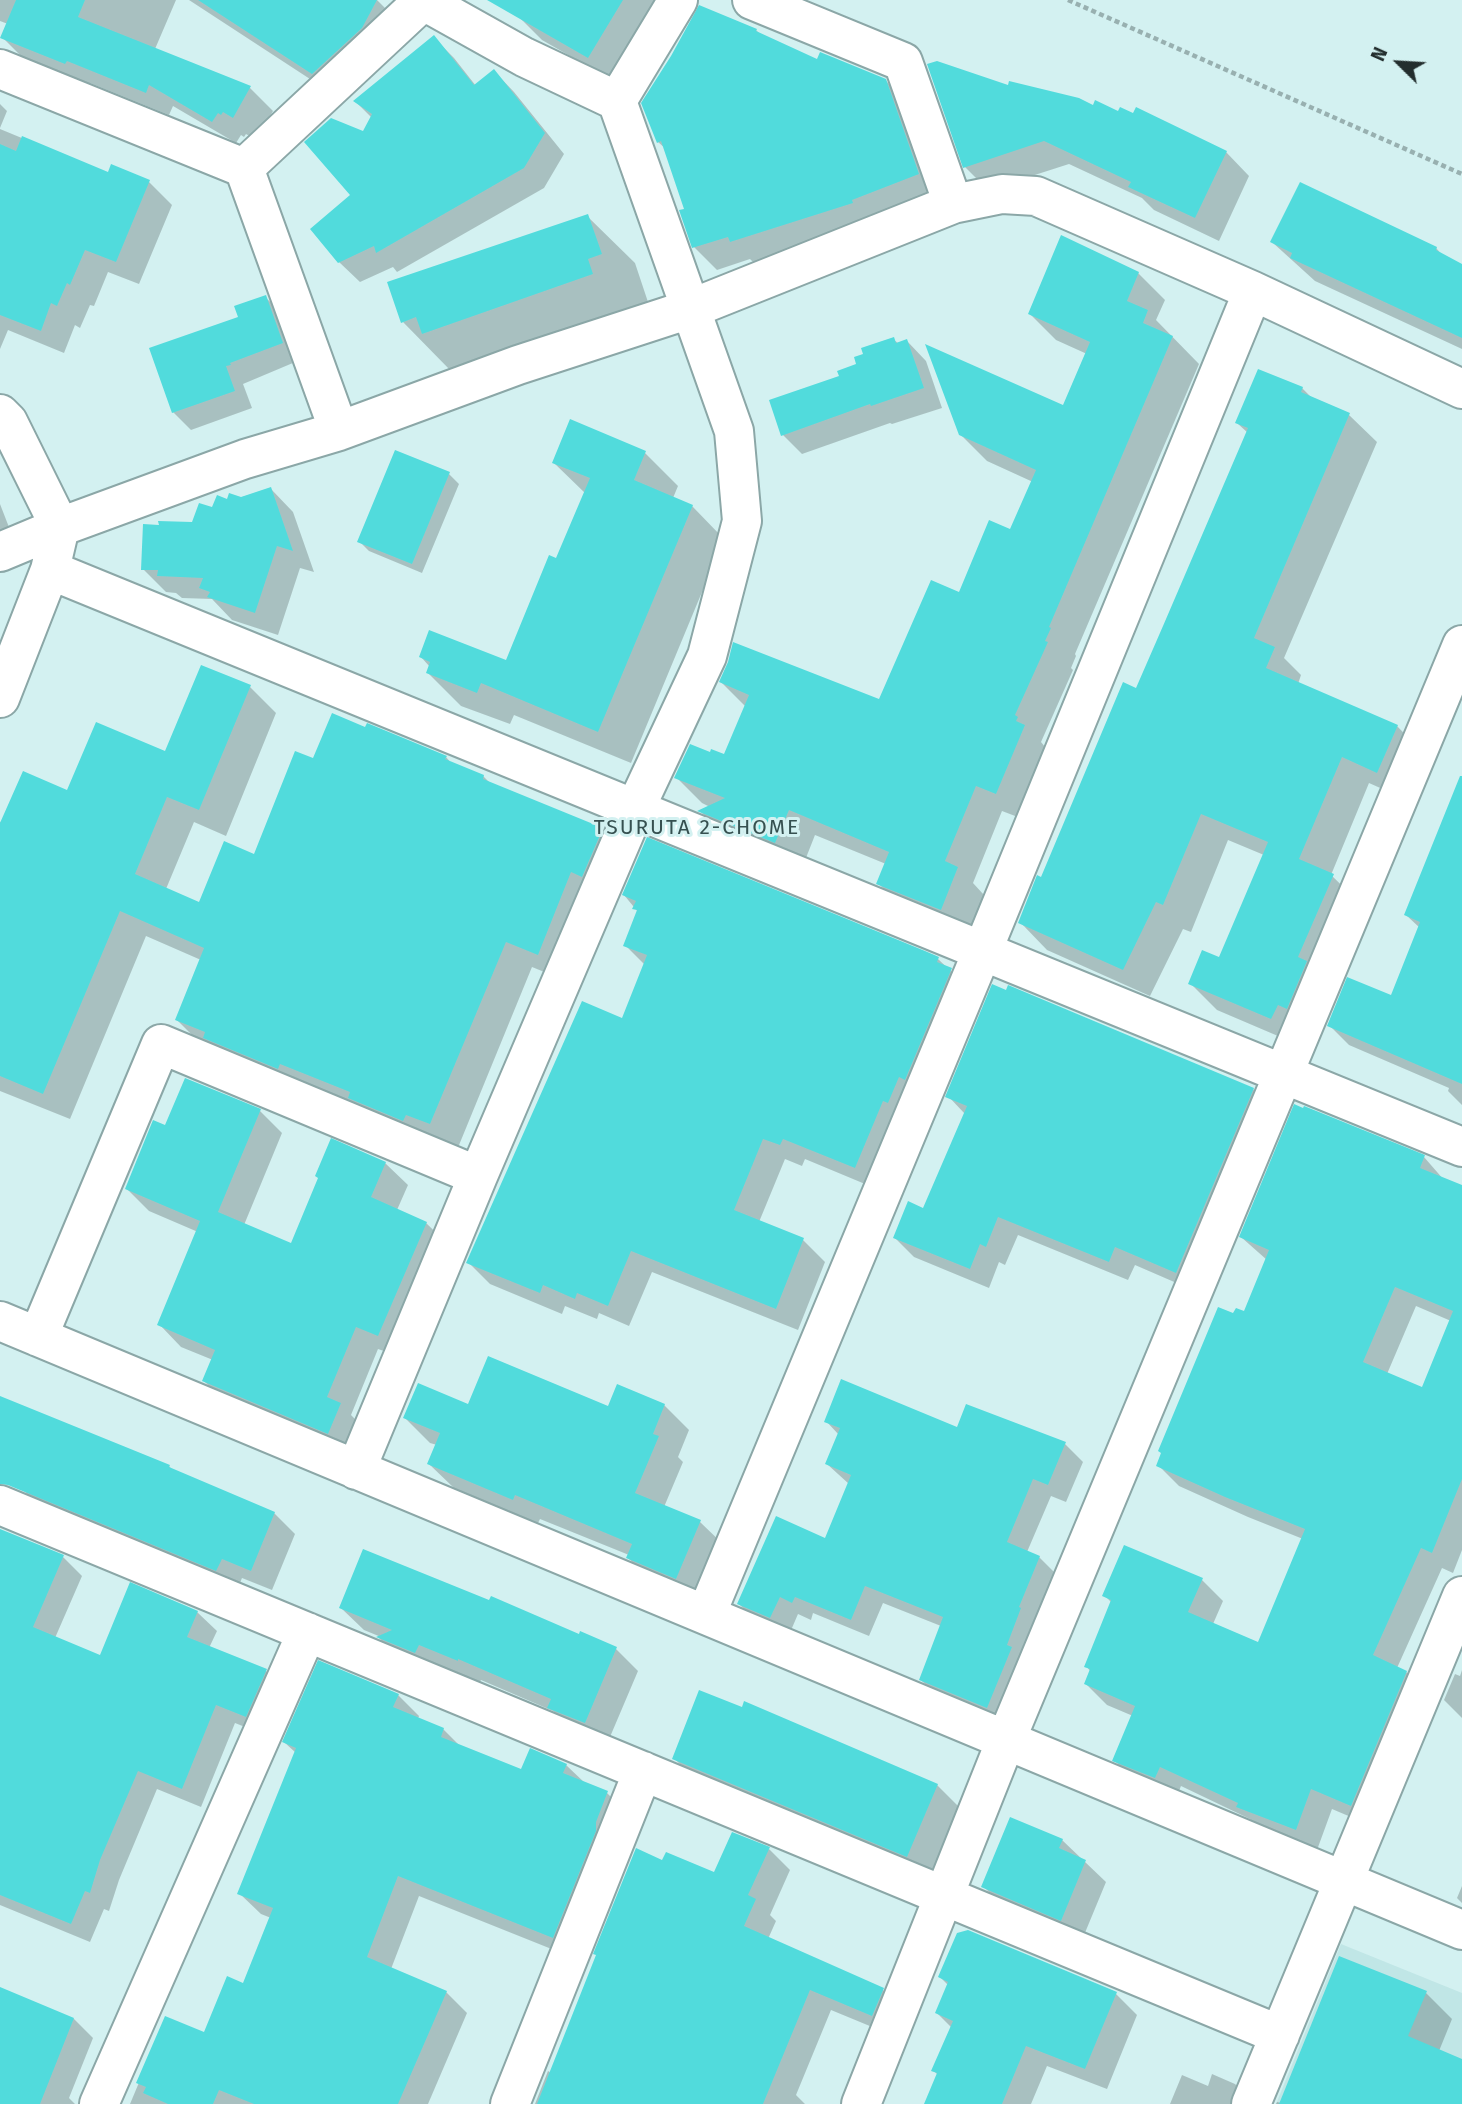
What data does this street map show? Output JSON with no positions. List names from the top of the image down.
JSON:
{
  "districts": ["TSURUTA 2-CHOME"],
  "north": "top left"
}
